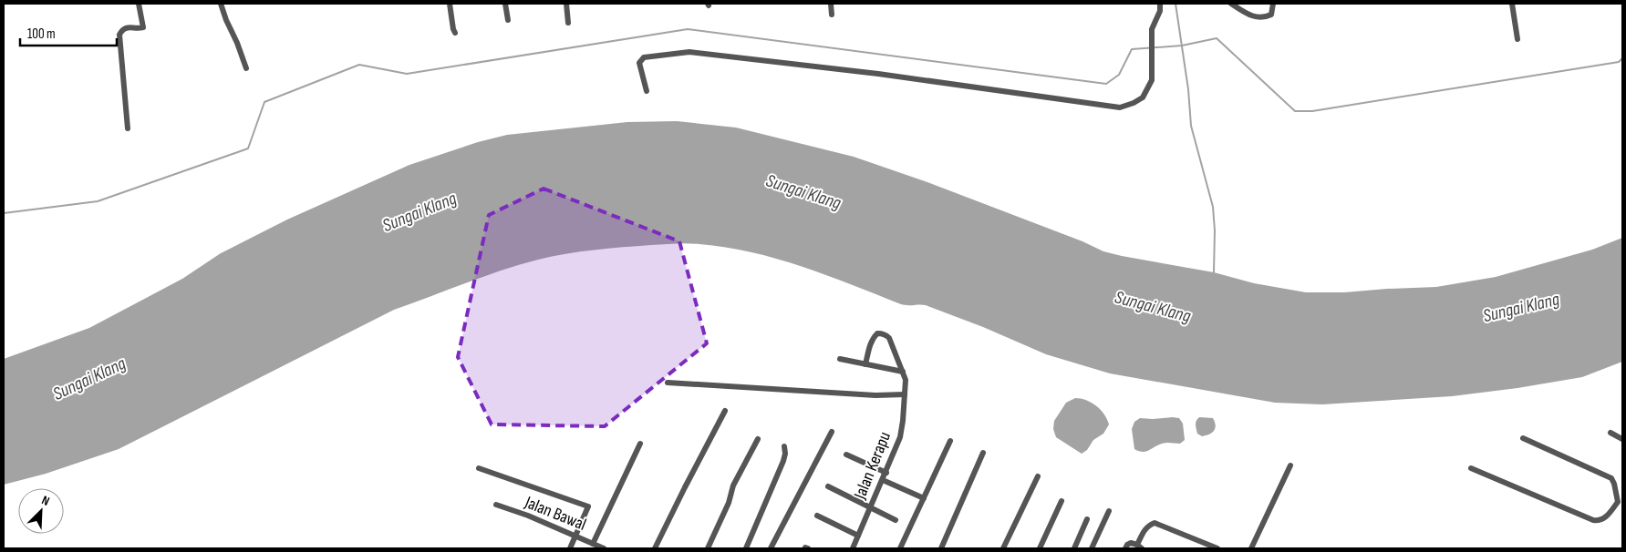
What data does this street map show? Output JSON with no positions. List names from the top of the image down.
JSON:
{
  "streets": {
    "street": ["Jalan Kerapu", "Jalan Bawal"]
  },
  "water": ["Sungai Klang"],
  "scale_bar": "100 m",
  "north": "top right"
}
